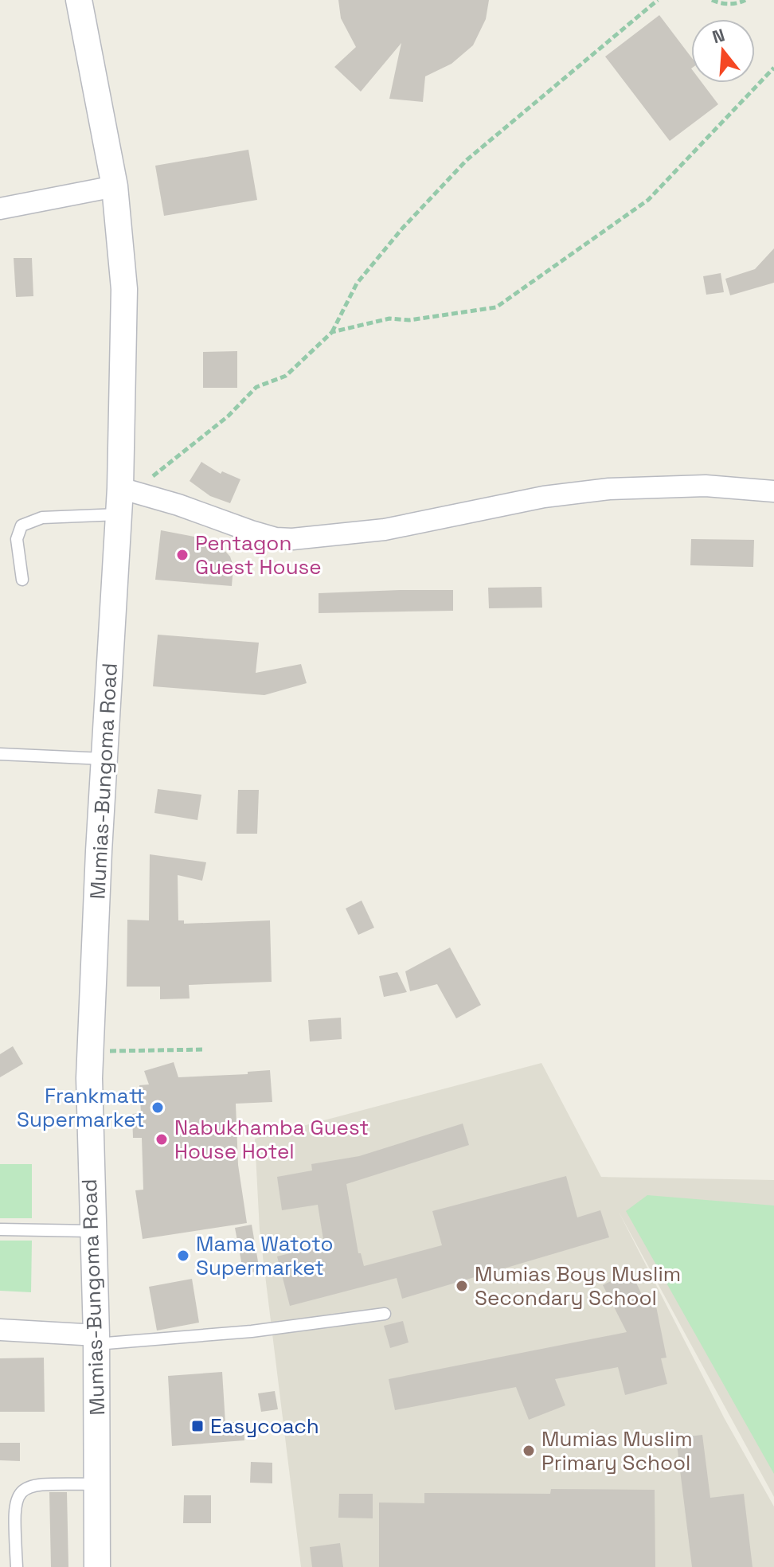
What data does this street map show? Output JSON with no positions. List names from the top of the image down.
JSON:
{
  "streets": {
    "street": ["Mumias-Bungoma Road"]
  },
  "places": {
    "other": [
      "Pentagon Guest House",
      "Frankmatt Supermarket",
      "Nabukhamba Guest House Hotel",
      "Mama Watoto Supermarket",
      "Mumias Boys Muslim Secondary School",
      "Mumias Muslim Primary School"
    ],
    "transit": ["Easycoach"]
  },
  "north": "top"
}
